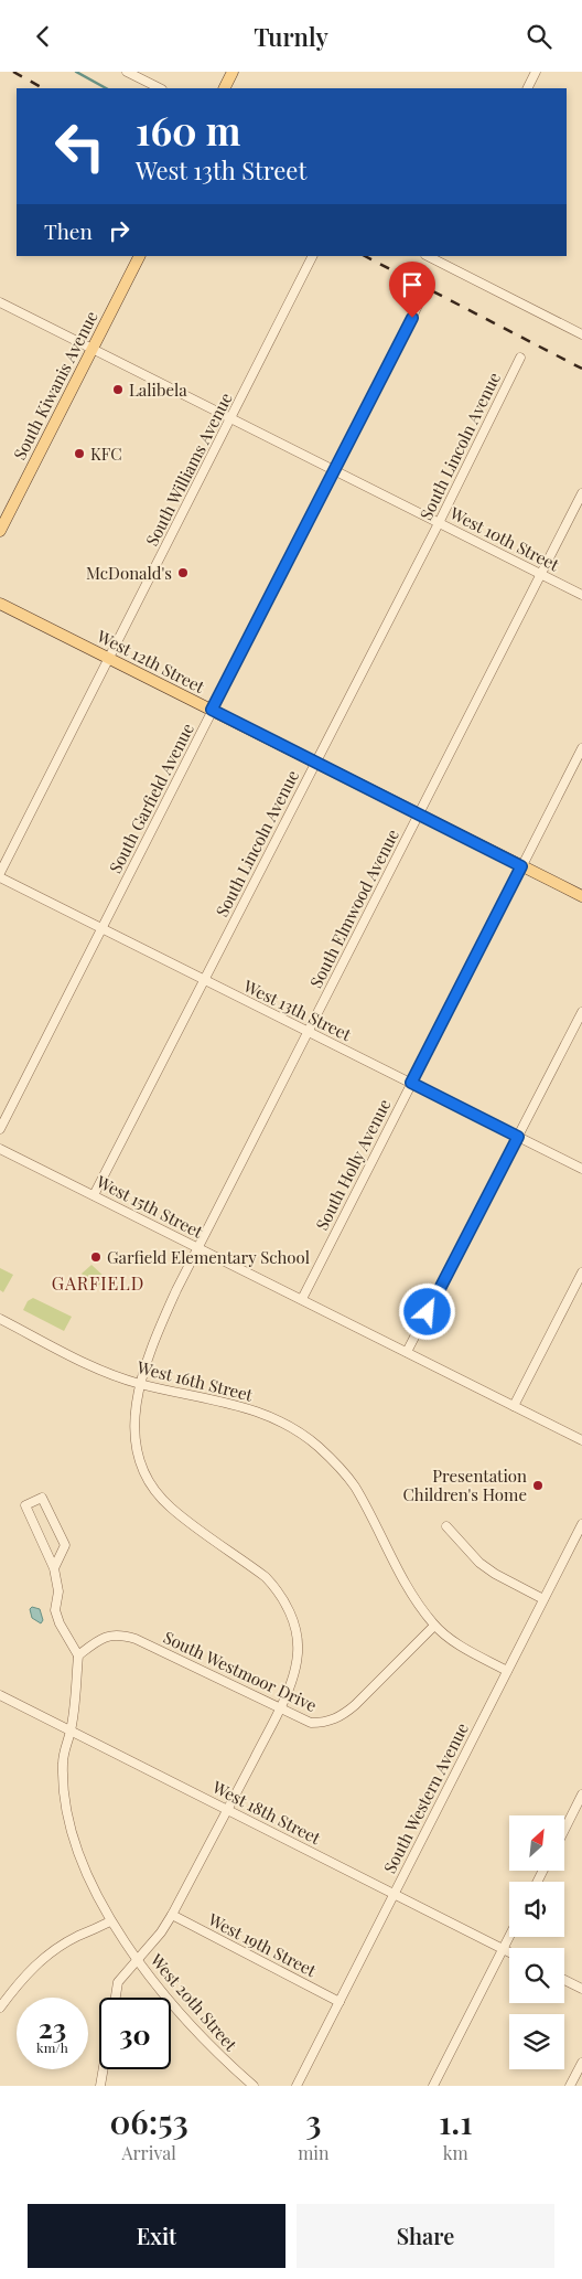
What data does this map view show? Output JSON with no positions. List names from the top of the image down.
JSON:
{
  "streets": {
    "main road": ["South Kiwanis Avenue", "West 12th Street"],
    "street": [
      "South Lincoln Avenue",
      "South Williams Avenue",
      "West 10th Street",
      "South Garfield Avenue",
      "South Elmwood Avenue",
      "West 13th Street",
      "South Holly Avenue",
      "West 15th Street",
      "West 16th Street",
      "South Westmoor Drive",
      "South Western Avenue",
      "West 18th Street",
      "West 19th Street",
      "West 20th Street"
    ]
  },
  "crossings": [
    ["South Kiwanis Avenue", "West 10th Street"],
    ["South Lincoln Avenue", "West 10th Street"],
    ["South Lincoln Avenue", "West 12th Street"],
    ["South Lincoln Avenue", "West 13th Street"],
    ["South Lincoln Avenue", "West 15th Street"],
    ["South Williams Avenue", "West 10th Street"],
    ["South Williams Avenue", "West 12th Street"],
    ["West 10th Street", "South Garfield Avenue"],
    ["West 10th Street", "South Elmwood Avenue"],
    ["West 12th Street", "South Garfield Avenue"],
    ["West 12th Street", "South Elmwood Avenue"],
    ["West 12th Street", "South Holly Avenue"],
    ["South Garfield Avenue", "West 13th Street"],
    ["South Elmwood Avenue", "West 13th Street"],
    ["South Elmwood Avenue", "West 15th Street"],
    ["South Elmwood Avenue", "West 16th Street"],
    ["South Elmwood Avenue", "South Westmoor Drive"],
    ["South Elmwood Avenue", "West 18th Street"],
    ["South Elmwood Avenue", "West 19th Street"],
    ["South Elmwood Avenue", "West 20th Street"],
    ["West 13th Street", "South Holly Avenue"],
    ["South Holly Avenue", "West 15th Street"],
    ["West 16th Street", "South Westmoor Drive"],
    ["West 16th Street", "South Western Avenue"],
    ["South Western Avenue", "West 18th Street"],
    ["South Western Avenue", "West 19th Street"],
    ["West 18th Street", "West 20th Street"]
  ],
  "districts": ["GARFIELD"],
  "places": [
    "Lalibela",
    "KFC",
    "McDonald's",
    "Garfield Elementary School",
    "Presentation Children's Home"
  ],
  "north": "top right",
  "page": {
    "header": "Turnly",
    "turn": ["160 m", "West 13th Street"],
    "then": "Then",
    "speed": "23 km/h",
    "limit": "30",
    "eta": [
      "06:53",
      "Arrival",
      "3",
      "min",
      "1.1",
      "km"
    ],
    "buttons": ["Exit", "Share"]
  }
}
